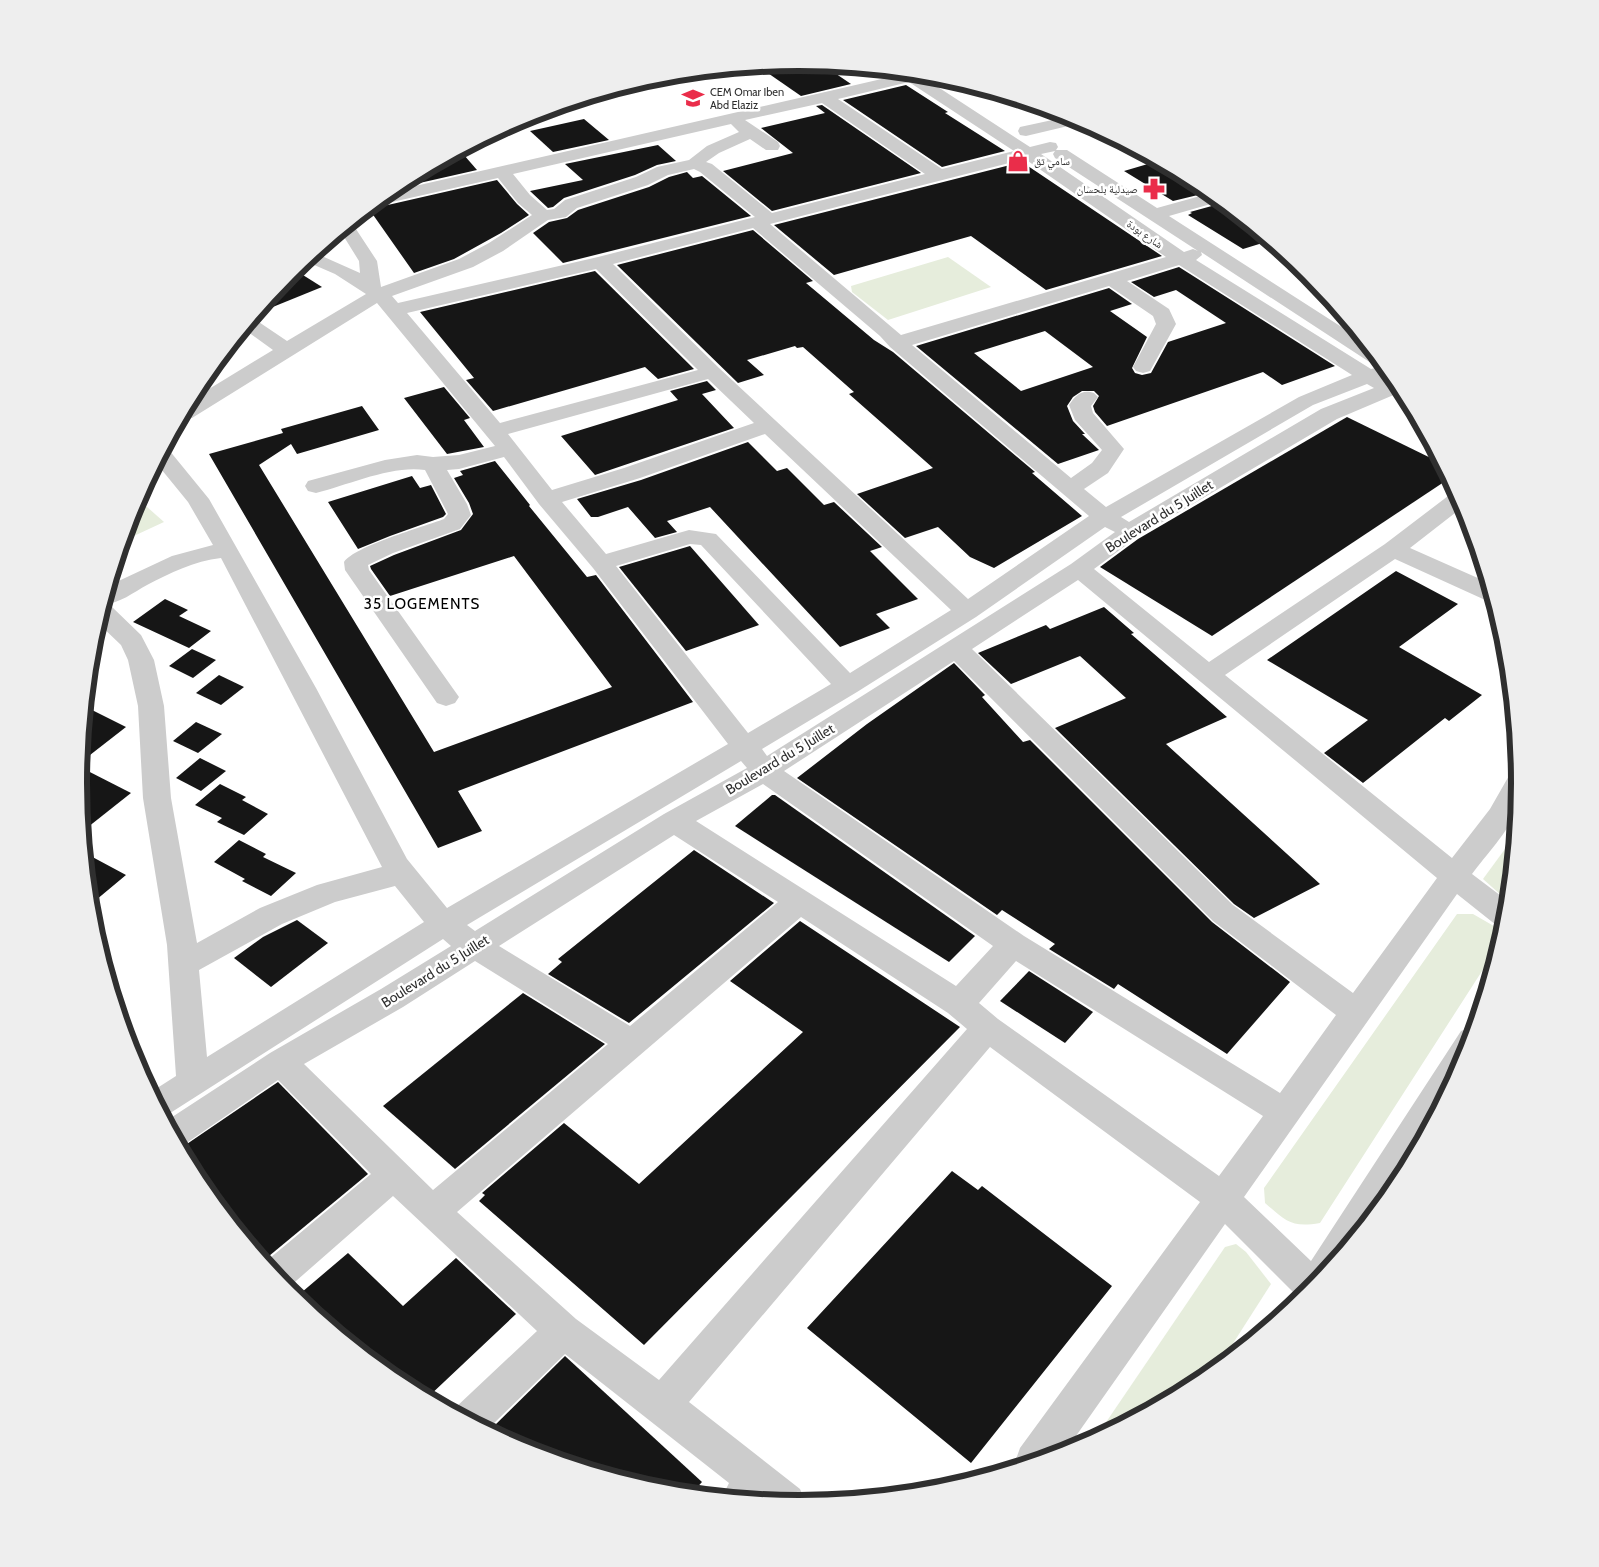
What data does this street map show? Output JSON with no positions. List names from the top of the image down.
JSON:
{
  "streets": {
    "street": ["شارع بودة", "Boulevard du 5 Juillet"]
  },
  "districts": ["35 LOGEMENTS"],
  "places": {
    "school or university": ["CEM Omar Iben Abd Elaziz"],
    "shop": ["سامي تق"],
    "pharmacy": ["صيدلية بلحسان"]
  }
}
